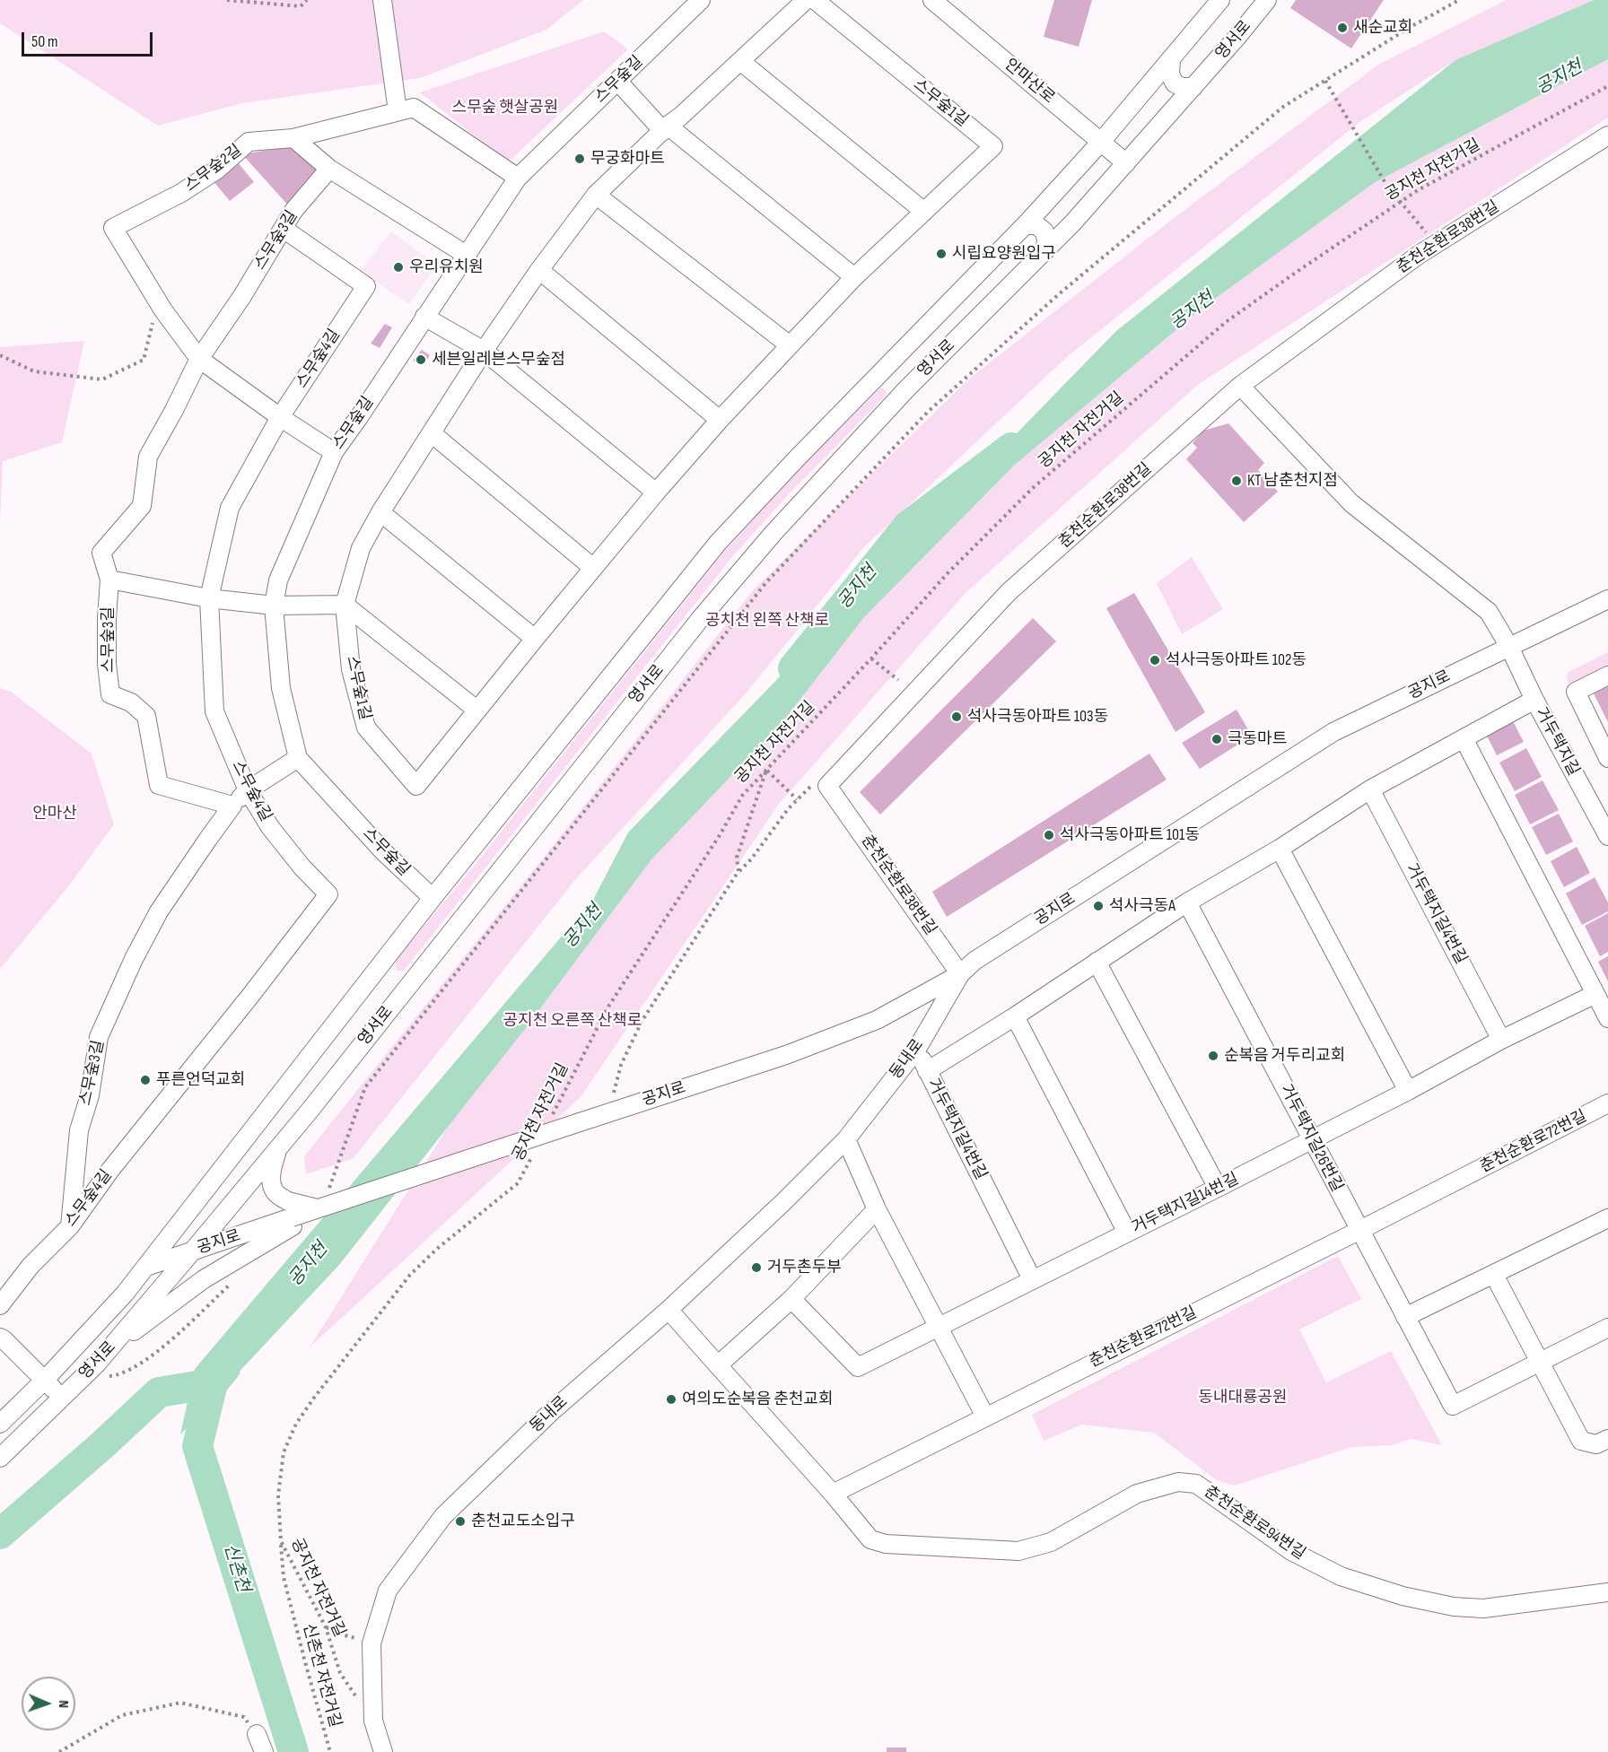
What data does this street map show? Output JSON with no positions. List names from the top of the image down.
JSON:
{
  "streets": {
    "street": [
      "영서로",
      "스무숲길",
      "안마산로",
      "스무숲1길",
      "스무숲2길",
      "춘천순환로38번길",
      "스무숲3길",
      "스무숲4길",
      "공지로",
      "거두택지길",
      "거두택지길4번길",
      "동내로",
      "거두택지길26번길",
      "춘천순환로72번길",
      "거두택지길14번길",
      "춘천순환로94번길"
    ],
    "path": ["공지천 자전거길", "신촌천 자전거길"]
  },
  "crossings": [
    ["영서로", "스무숲길"],
    ["영서로", "안마산로"],
    ["영서로", "공지로"],
    ["스무숲길", "스무숲2길"],
    ["스무숲2길", "스무숲3길"],
    ["스무숲2길", "스무숲4길"],
    ["공지천 자전거길", "신촌천 자전거길"],
    ["춘천순환로38번길", "공지로"],
    ["춘천순환로38번길", "동내로"],
    ["스무숲3길", "스무숲4길"],
    ["공지로", "거두택지길"],
    ["공지로", "동내로"],
    ["거두택지길", "거두택지길4번길"],
    ["거두택지길4번길", "거두택지길26번길"],
    ["거두택지길4번길", "거두택지길14번길"],
    ["거두택지길26번길", "춘천순환로72번길"],
    ["거두택지길26번길", "거두택지길14번길"],
    ["춘천순환로72번길", "춘천순환로94번길"]
  ],
  "water": ["공지천", "신촌천"],
  "parks": [
    "스무숲 햇살공원",
    "공치천 왼쪽 산책로",
    "안마산",
    "공지천 오른쪽 산책로",
    "동내대룡공원"
  ],
  "places": [
    "새순교회",
    "무궁화마트",
    "시립요양원입구",
    "우리유치원",
    "세븐일레븐스무숲점",
    "KT 남춘천지점",
    "석사극동아파트 102동",
    "석사극동아파트 103동",
    "극동마트",
    "석사극동아파트 101동",
    "석사극동A",
    "순복음 거두리교회",
    "푸른언덕교회",
    "거두촌두부",
    "여의도순복음 춘천교회",
    "춘천교도소입구"
  ],
  "scale_bar": "50 m",
  "north": "right"
}
